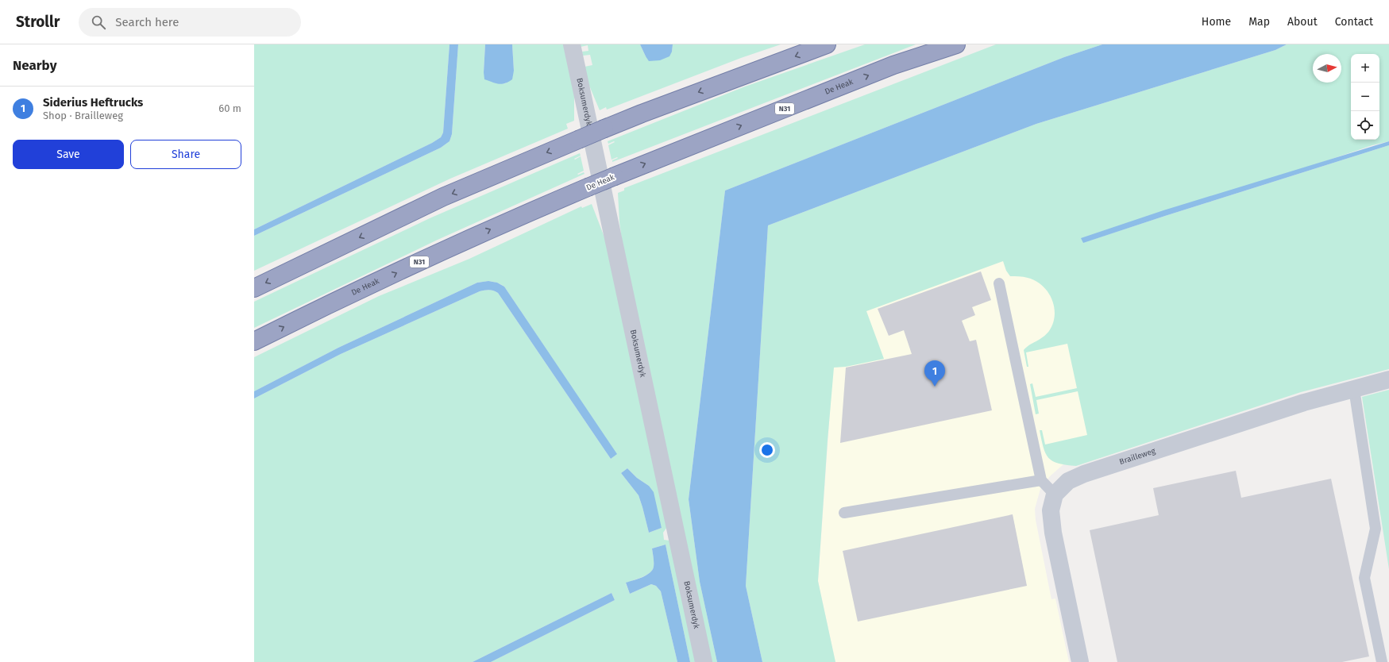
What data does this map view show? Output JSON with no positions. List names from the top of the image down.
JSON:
{
  "streets": {
    "highway": ["De Heak", "N31"],
    "street": ["Boksumerdyk", "Brailleweg"]
  },
  "north": "right",
  "page": {
    "header": "Strollr",
    "search": "Search here",
    "nav": [
      "Home",
      "Map",
      "About",
      "Contact"
    ],
    "heading": "Nearby",
    "map_buttons": ["+", "−"],
    "list": [
      {
        "mark": "1",
        "name": "Siderius Heftrucks",
        "note": "Shop · Brailleweg",
        "value": "60 m"
      }
    ],
    "buttons": ["Save", "Share"],
    "pins": "1"
  }
}
